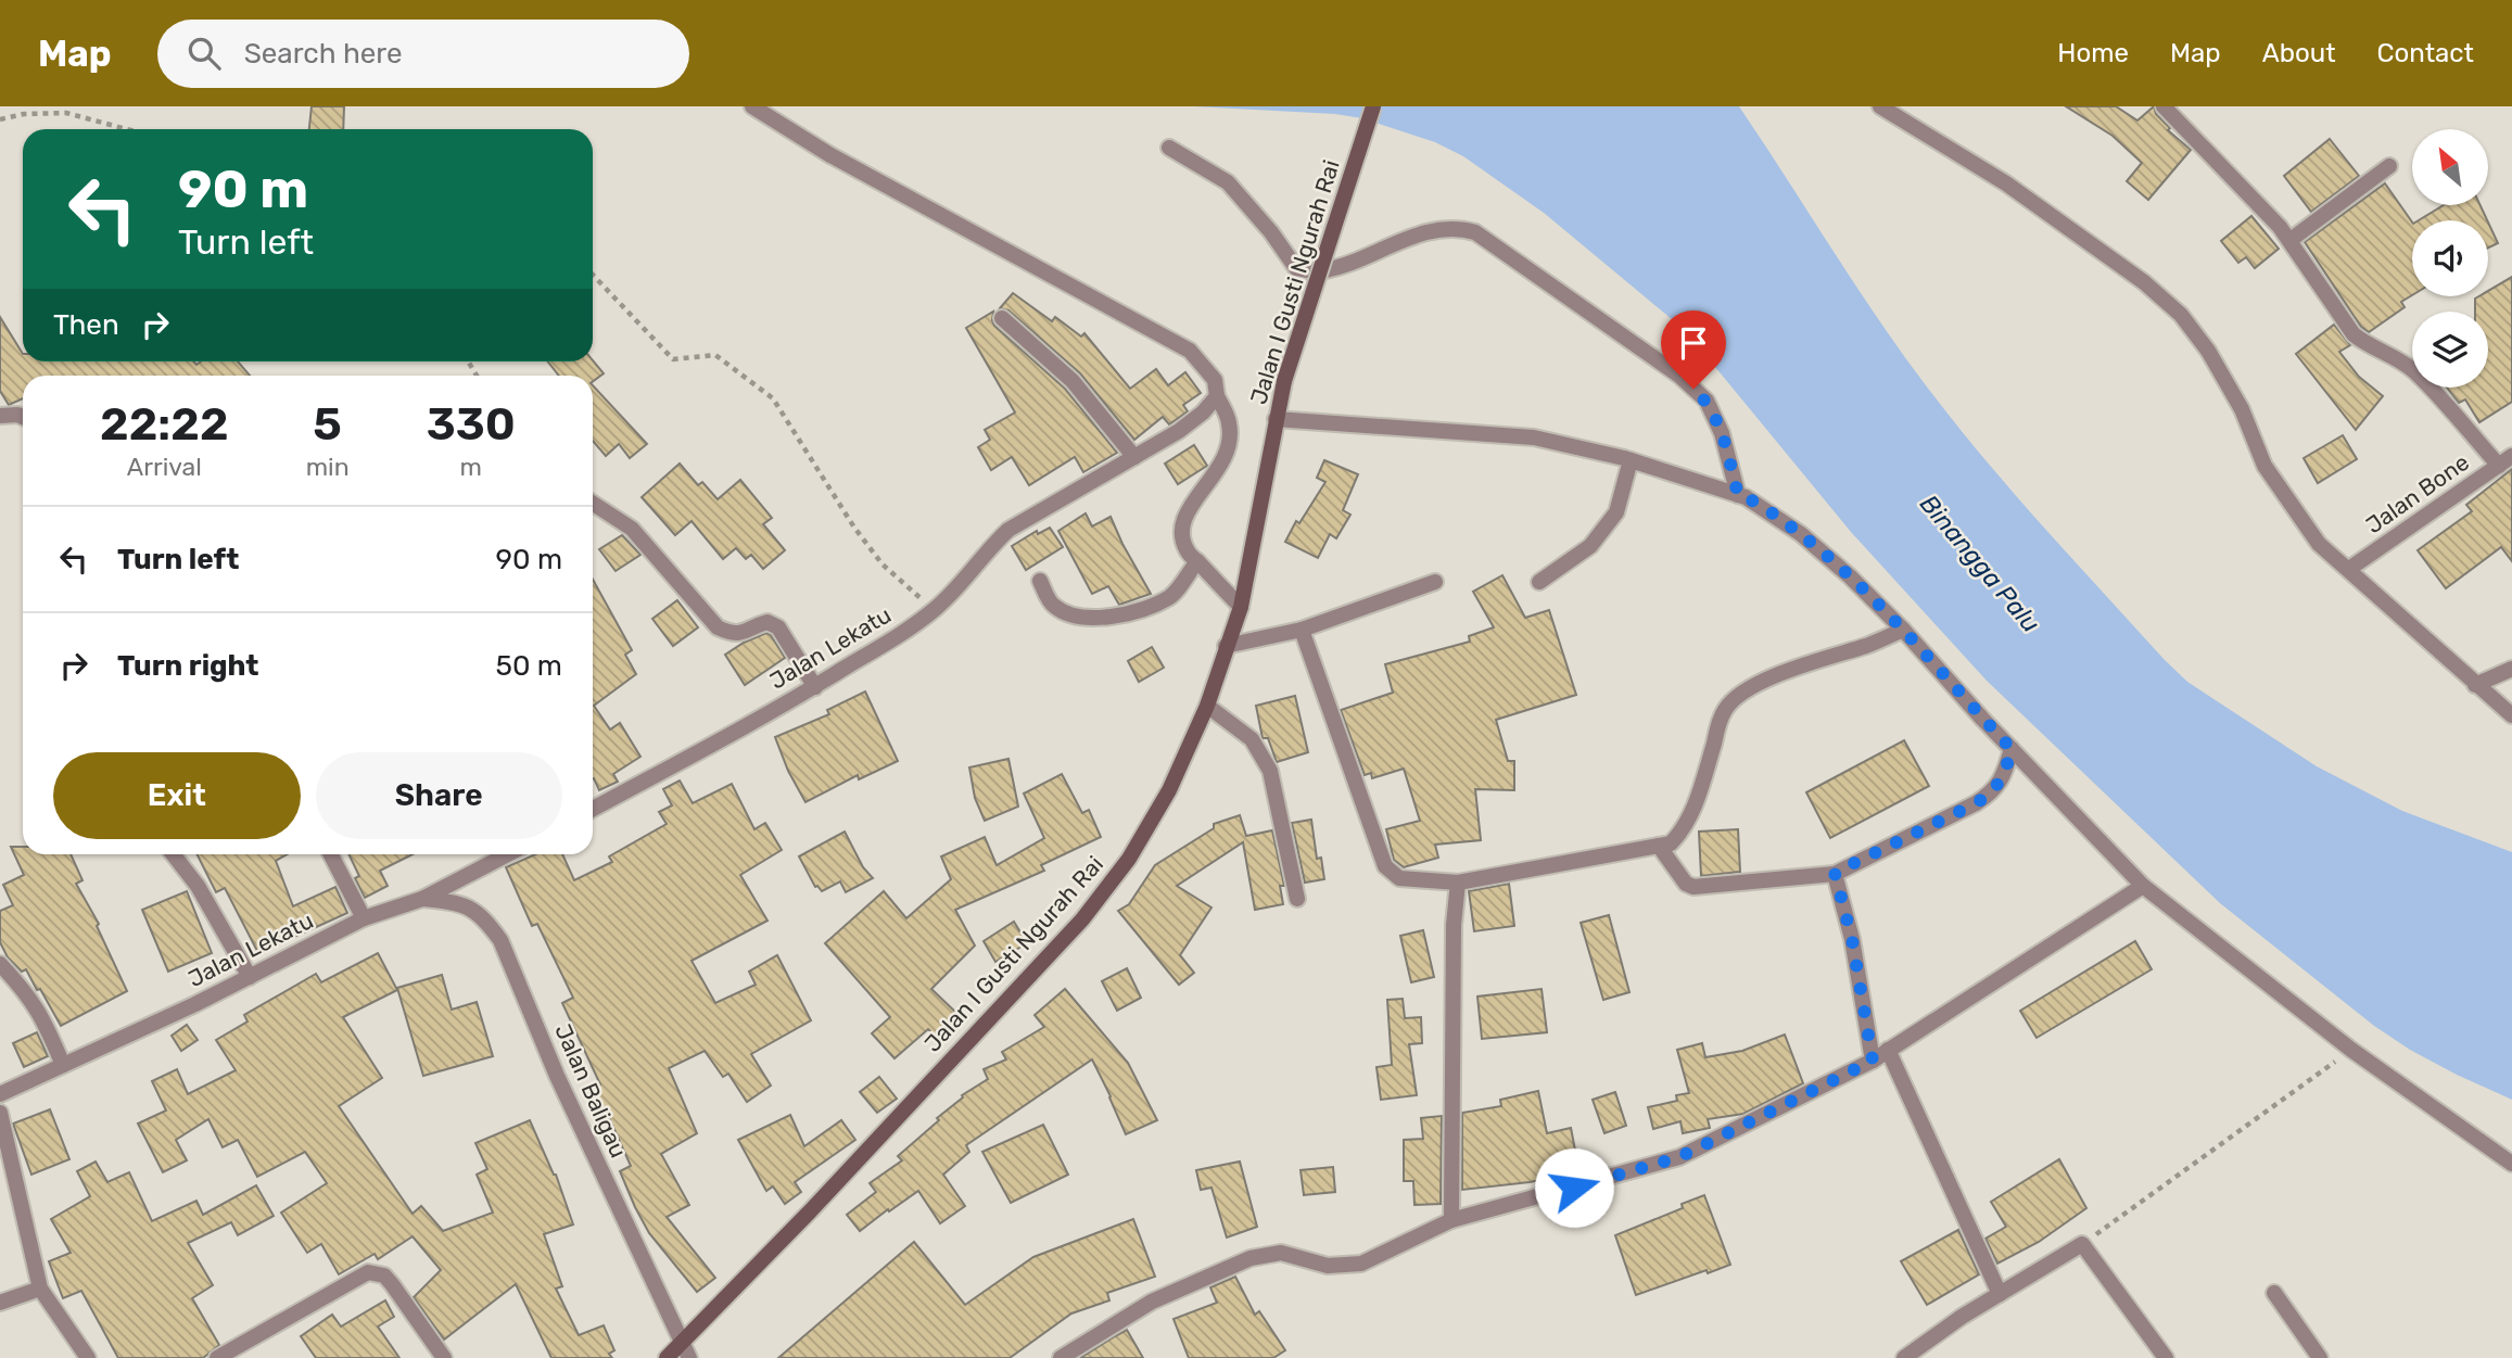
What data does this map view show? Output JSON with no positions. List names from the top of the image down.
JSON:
{
  "streets": {
    "main road": ["Jalan I Gusti Ngurah Rai"],
    "street": ["Jalan Bone", "Jalan Lekatu", "Jalan Baligau"]
  },
  "crossings": [
    ["Jalan I Gusti Ngurah Rai", "Jalan Baligau"],
    ["Jalan Lekatu", "Jalan Baligau"]
  ],
  "water": ["Binangga Palu"],
  "north": "top left",
  "page": {
    "header": "Map",
    "search": "Search here",
    "nav": [
      "Home",
      "Map",
      "About",
      "Contact"
    ],
    "turn": ["90 m", "Turn left"],
    "then": "Then",
    "eta": [
      "22:22",
      "Arrival",
      "5",
      "min",
      "330",
      "m"
    ],
    "list": [
      {
        "name": "Turn left",
        "value": "90 m"
      },
      {
        "name": "Turn right",
        "value": "50 m"
      }
    ],
    "buttons": ["Exit", "Share"]
  }
}
